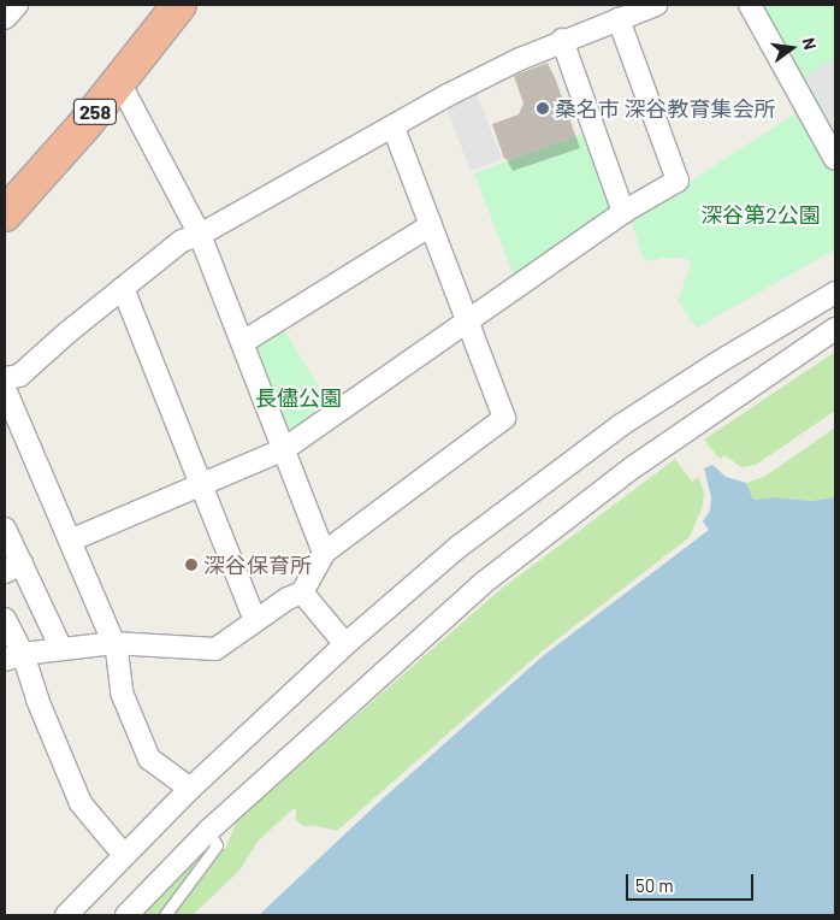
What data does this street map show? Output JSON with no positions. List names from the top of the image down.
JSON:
{
  "streets": {
    "highway": ["258"]
  },
  "parks": ["深谷第2公園", "長儘公園"],
  "places": ["桑名市 深谷教育集会所", "深谷保育所"],
  "scale_bar": "50 m",
  "north": "right"
}
